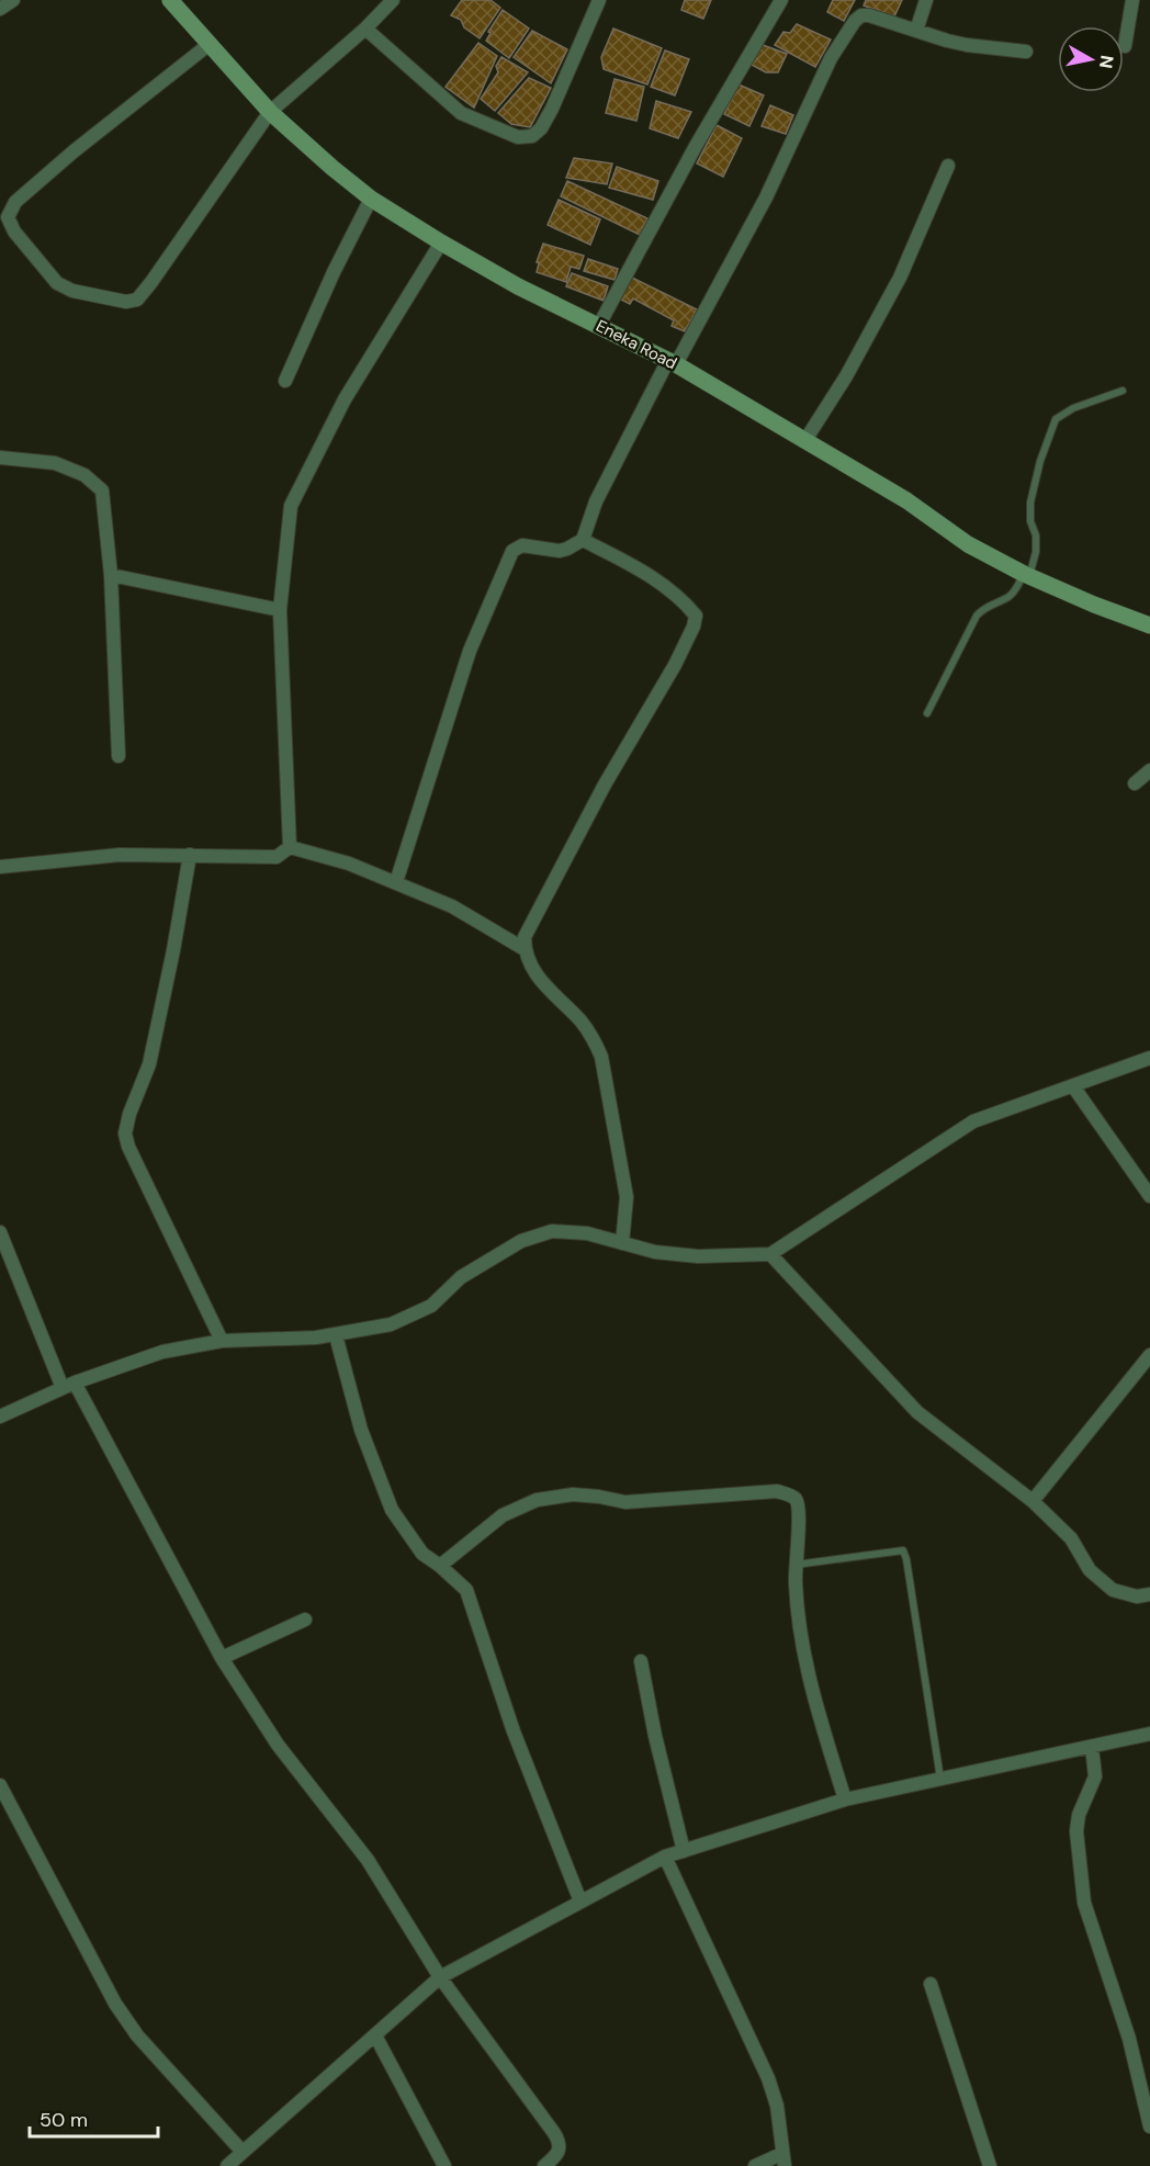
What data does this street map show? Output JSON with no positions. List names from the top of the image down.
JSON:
{
  "streets": {
    "main road": ["Eneka Road"]
  },
  "scale_bar": "50 m",
  "north": "right"
}
